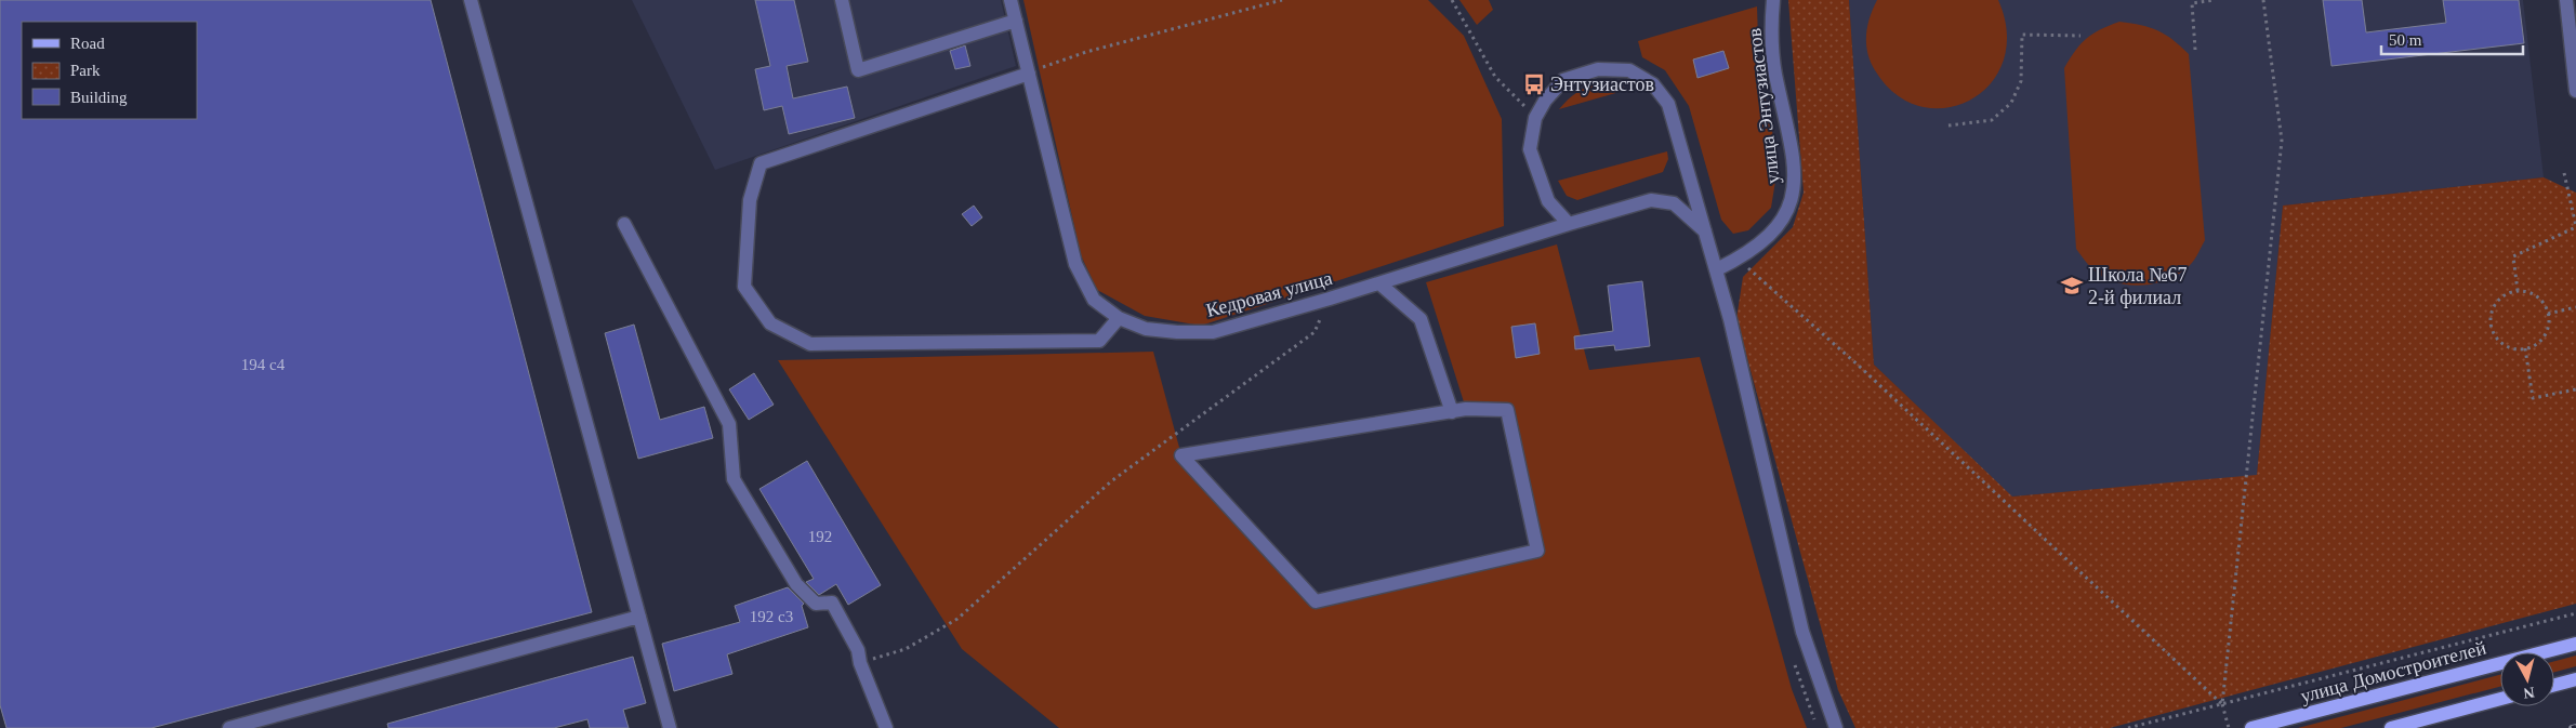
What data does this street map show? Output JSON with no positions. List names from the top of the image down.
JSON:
{
  "streets": {
    "main road": ["улица Домостроителей"],
    "street": ["улица Энтузиастов", "Кедровая улица"]
  },
  "places": {
    "bus stop": ["Энтузиастов"],
    "school or university": ["Школа №67 2-й филиал"]
  },
  "house_numbers": ["194 с4", "192", "192 с3"],
  "legend": ["Road", "Park", "Building"],
  "scale_bar": "50 m",
  "north": "bottom"
}
